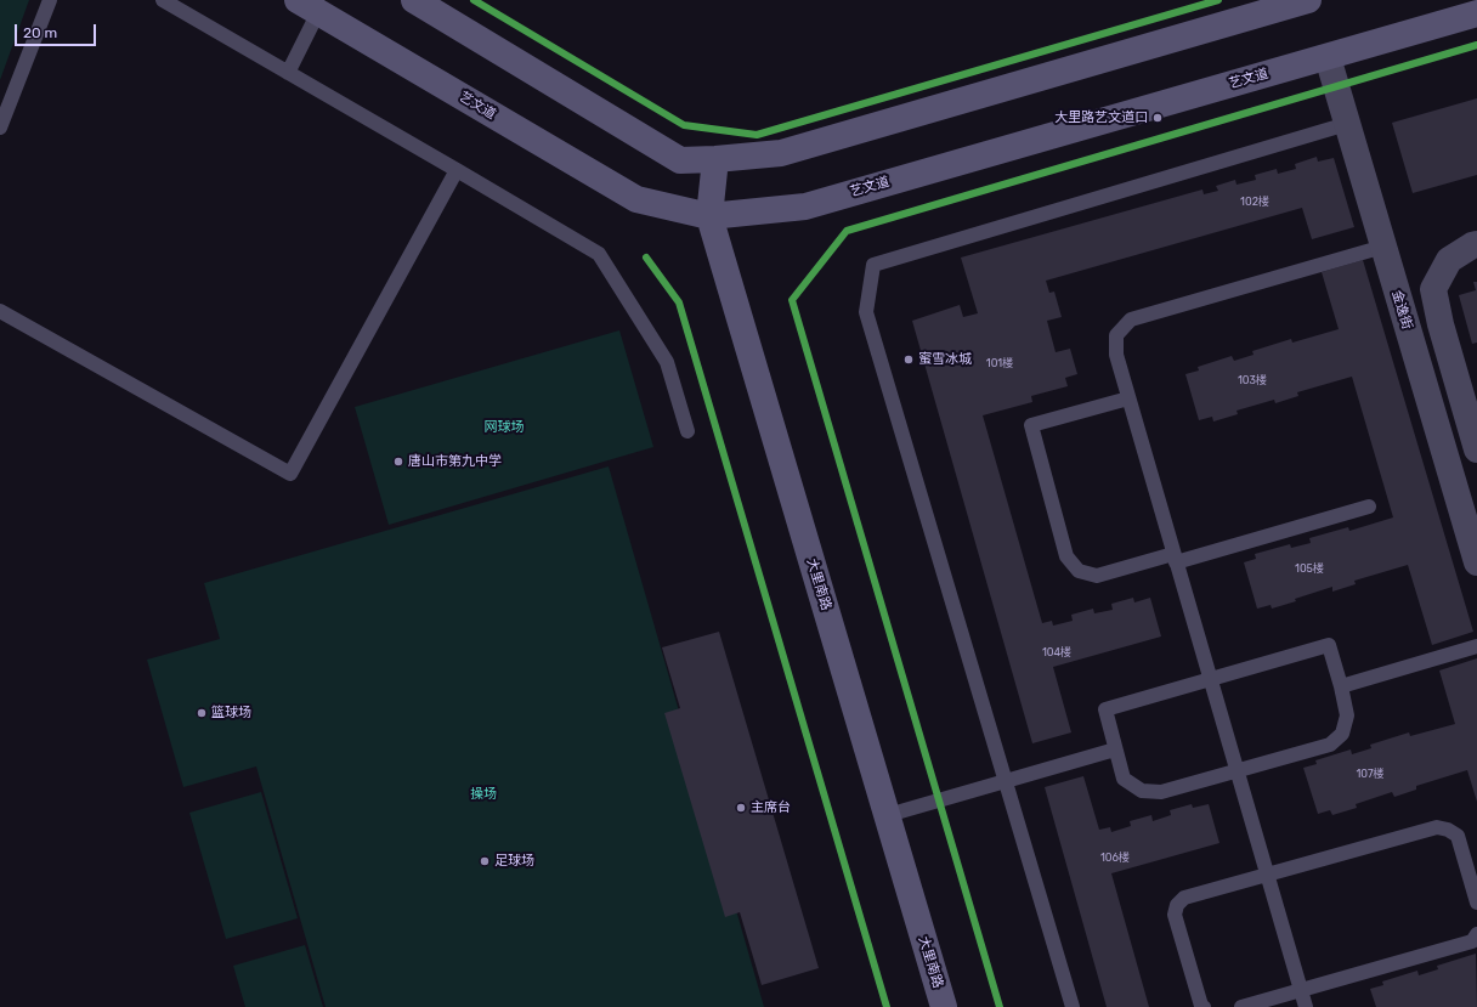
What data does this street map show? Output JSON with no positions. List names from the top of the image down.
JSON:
{
  "streets": {
    "main road": ["艺文道", "大里南路"],
    "street": ["金逸街"]
  },
  "crossings": [
    ["艺文道", "金逸街"],
    ["艺文道", "大里南路"]
  ],
  "parks": ["网球场", "操场"],
  "places": [
    "大里路艺文道口",
    "蜜雪冰城",
    "唐山市第九中学",
    "篮球场",
    "主席台",
    "足球场"
  ],
  "house_numbers": [
    "102楼",
    "101楼",
    "103楼",
    "105楼",
    "104楼",
    "107楼",
    "106楼"
  ],
  "scale_bar": "20 m"
}
